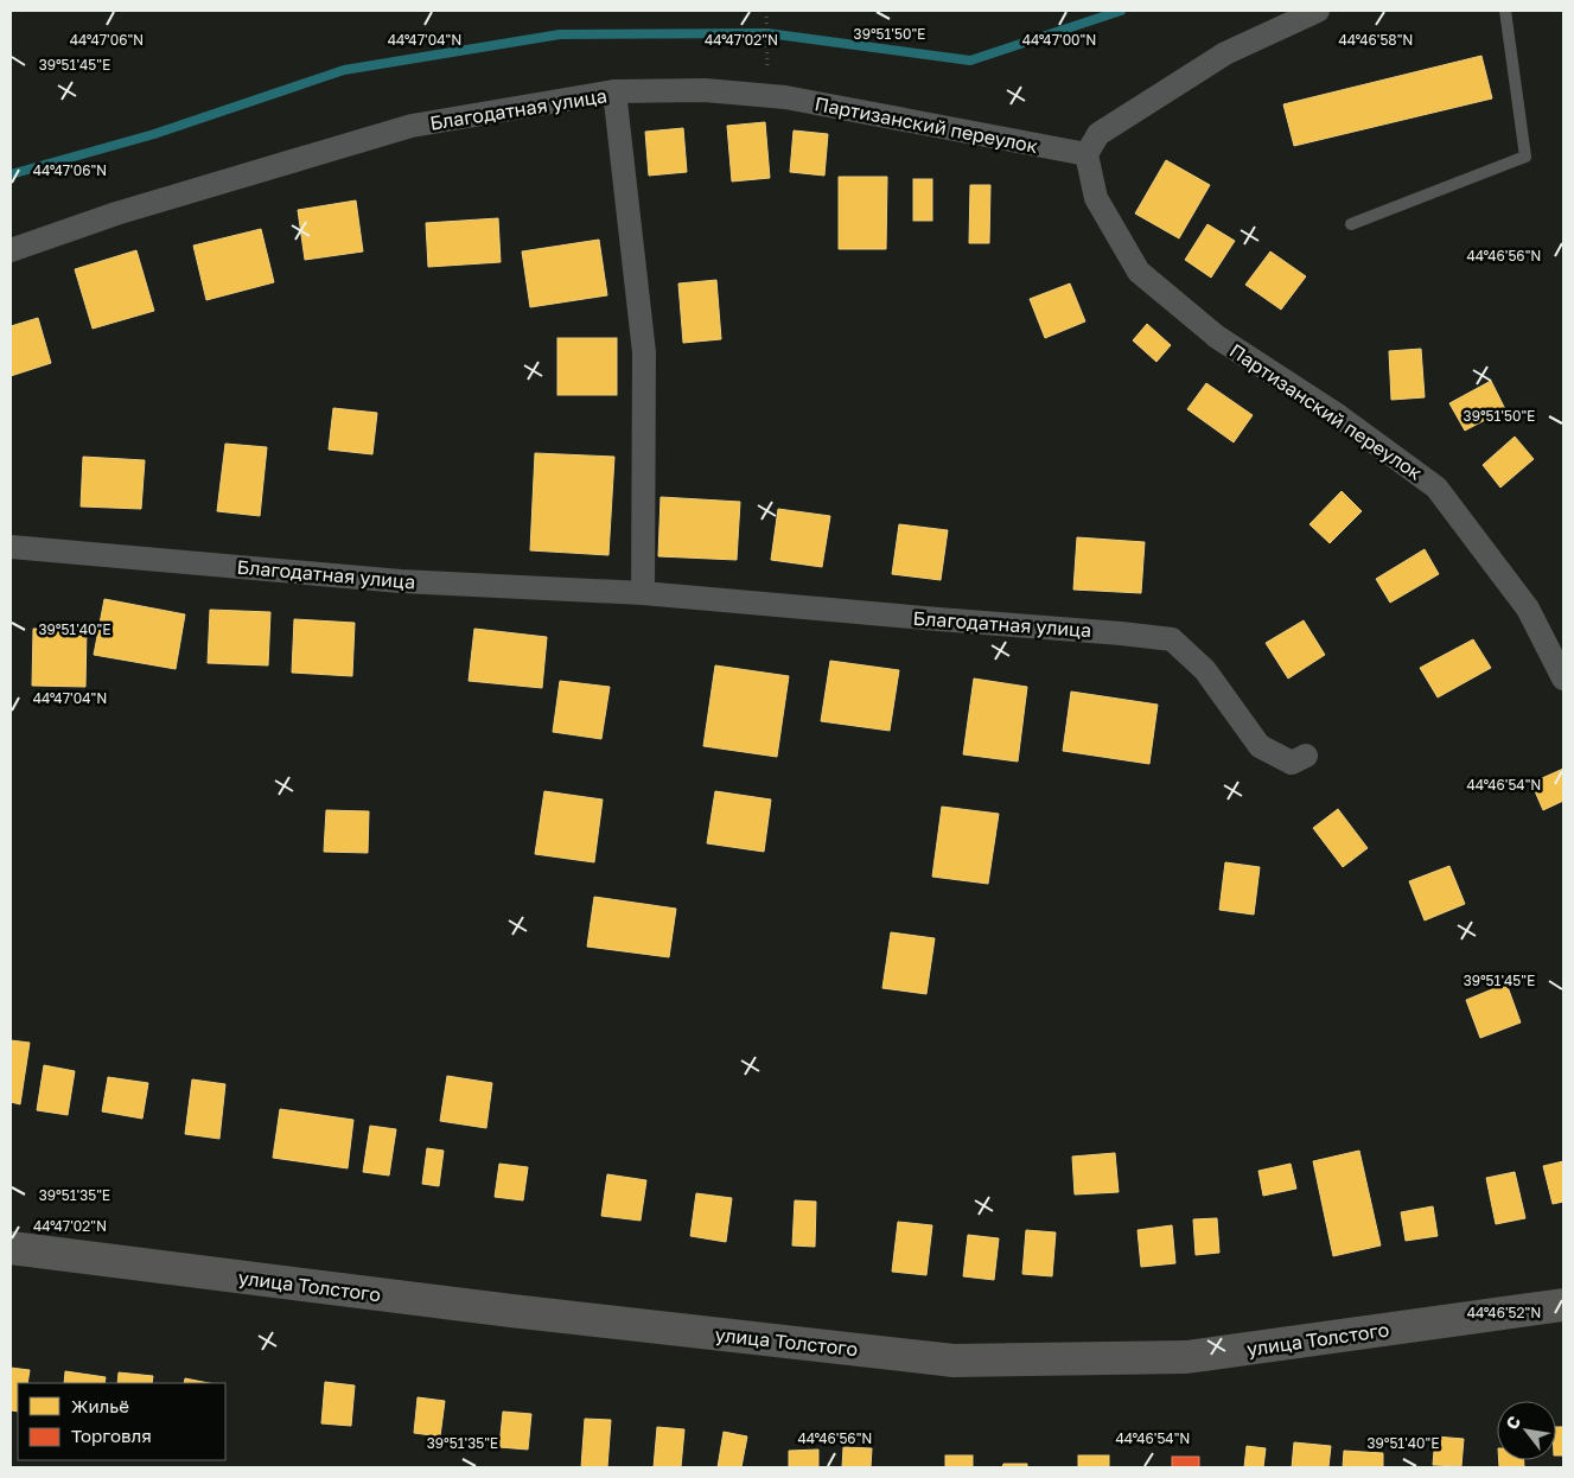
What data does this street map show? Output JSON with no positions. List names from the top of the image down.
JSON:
{
  "streets": {
    "main road": ["улица Толстого"],
    "street": ["Благодатная улица", "Партизанский переулок"]
  },
  "crossings": [
    ["Благодатная улица", "Партизанский переулок"]
  ],
  "legend": ["Жильё", "Торговля"],
  "north": "top left",
  "coordinates": [
    "39°51'50\"E",
    "44°47'04\"N",
    "44°46'58\"N",
    "44°47'06\"N",
    "44°47'02\"N",
    "44°47'00\"N",
    "39°51'45\"E",
    "44°46'56\"N",
    "39°51'40\"E",
    "44°46'54\"N",
    "39°51'35\"E",
    "44°46'52\"N"
  ]
}
